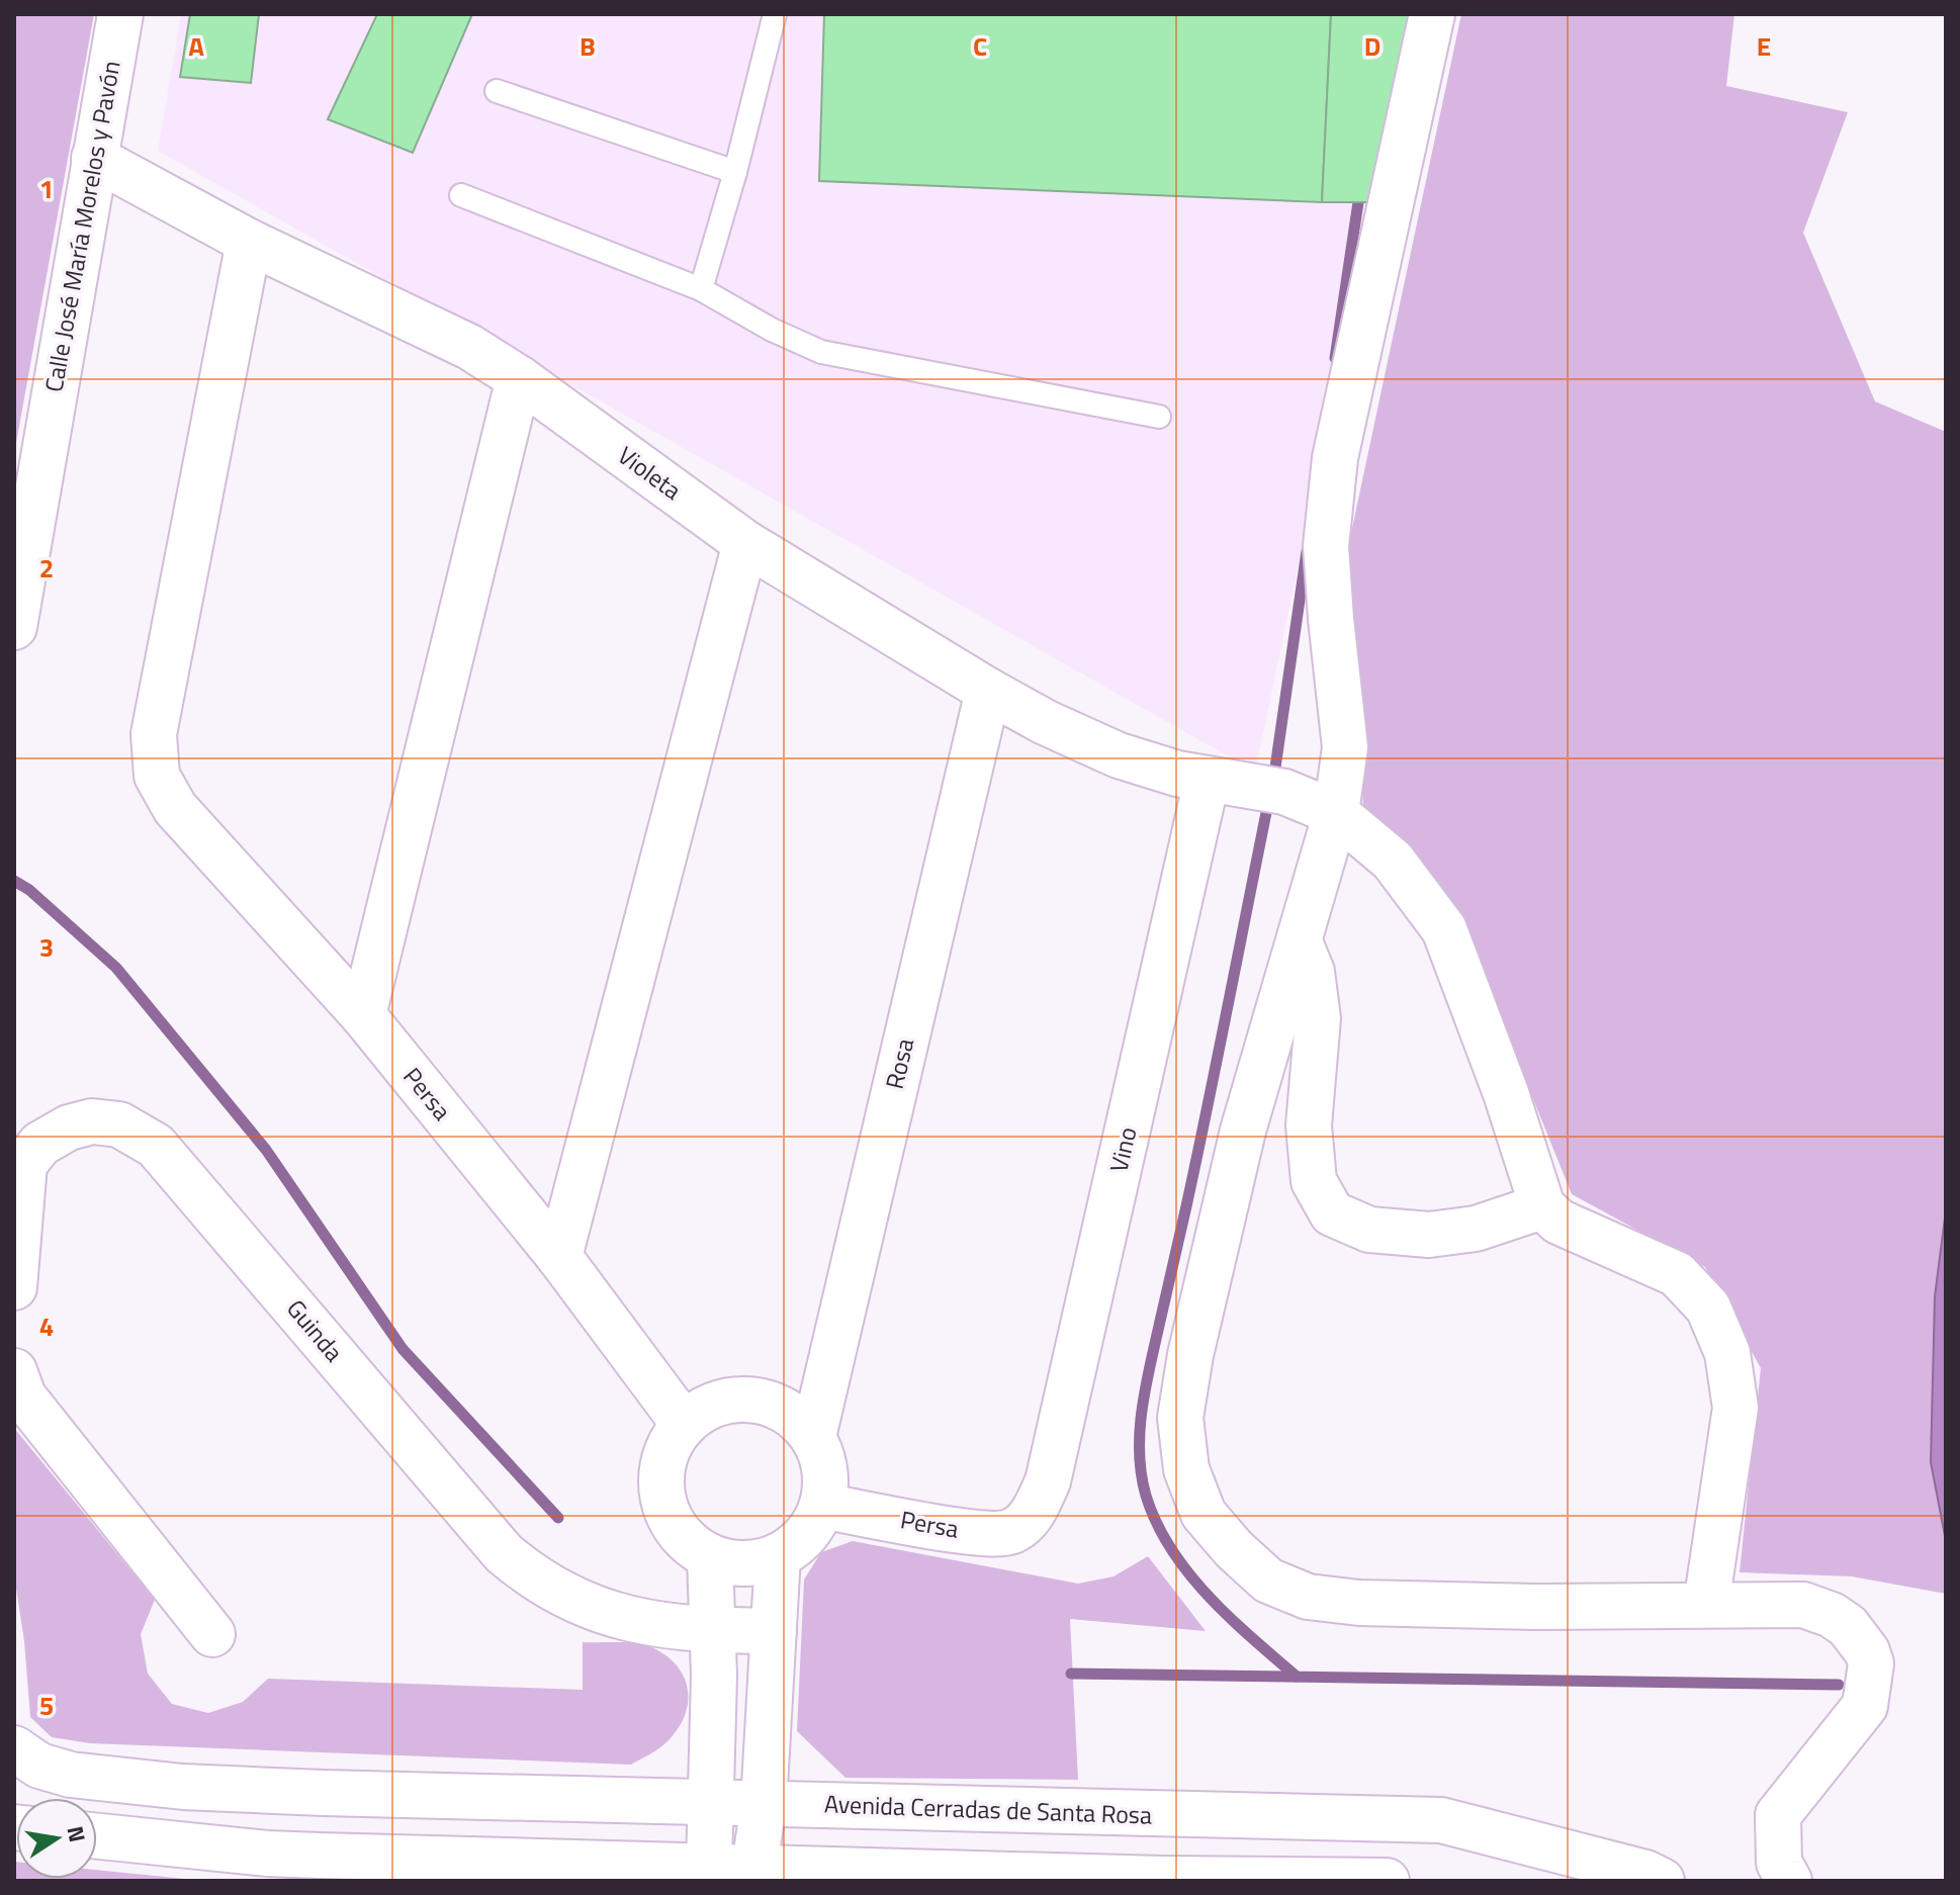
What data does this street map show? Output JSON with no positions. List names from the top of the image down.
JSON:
{
  "streets": {
    "street": [
      "Calle José María Morelos y Pavón",
      "Violeta",
      "Rosa",
      "Persa",
      "Vino",
      "Guinda",
      "Avenida Cerradas de Santa Rosa"
    ]
  },
  "crossings": [
    ["Calle José María Morelos y Pavón", "Violeta"],
    ["Violeta", "Rosa"],
    ["Violeta", "Persa"],
    ["Violeta", "Vino"],
    ["Rosa", "Persa"],
    ["Persa", "Vino"]
  ],
  "north": "right",
  "grid": {
    "columns": [
      "A",
      "B",
      "C",
      "D",
      "E"
    ],
    "rows": [
      "1",
      "2",
      "3",
      "4",
      "5"
    ]
  }
}
